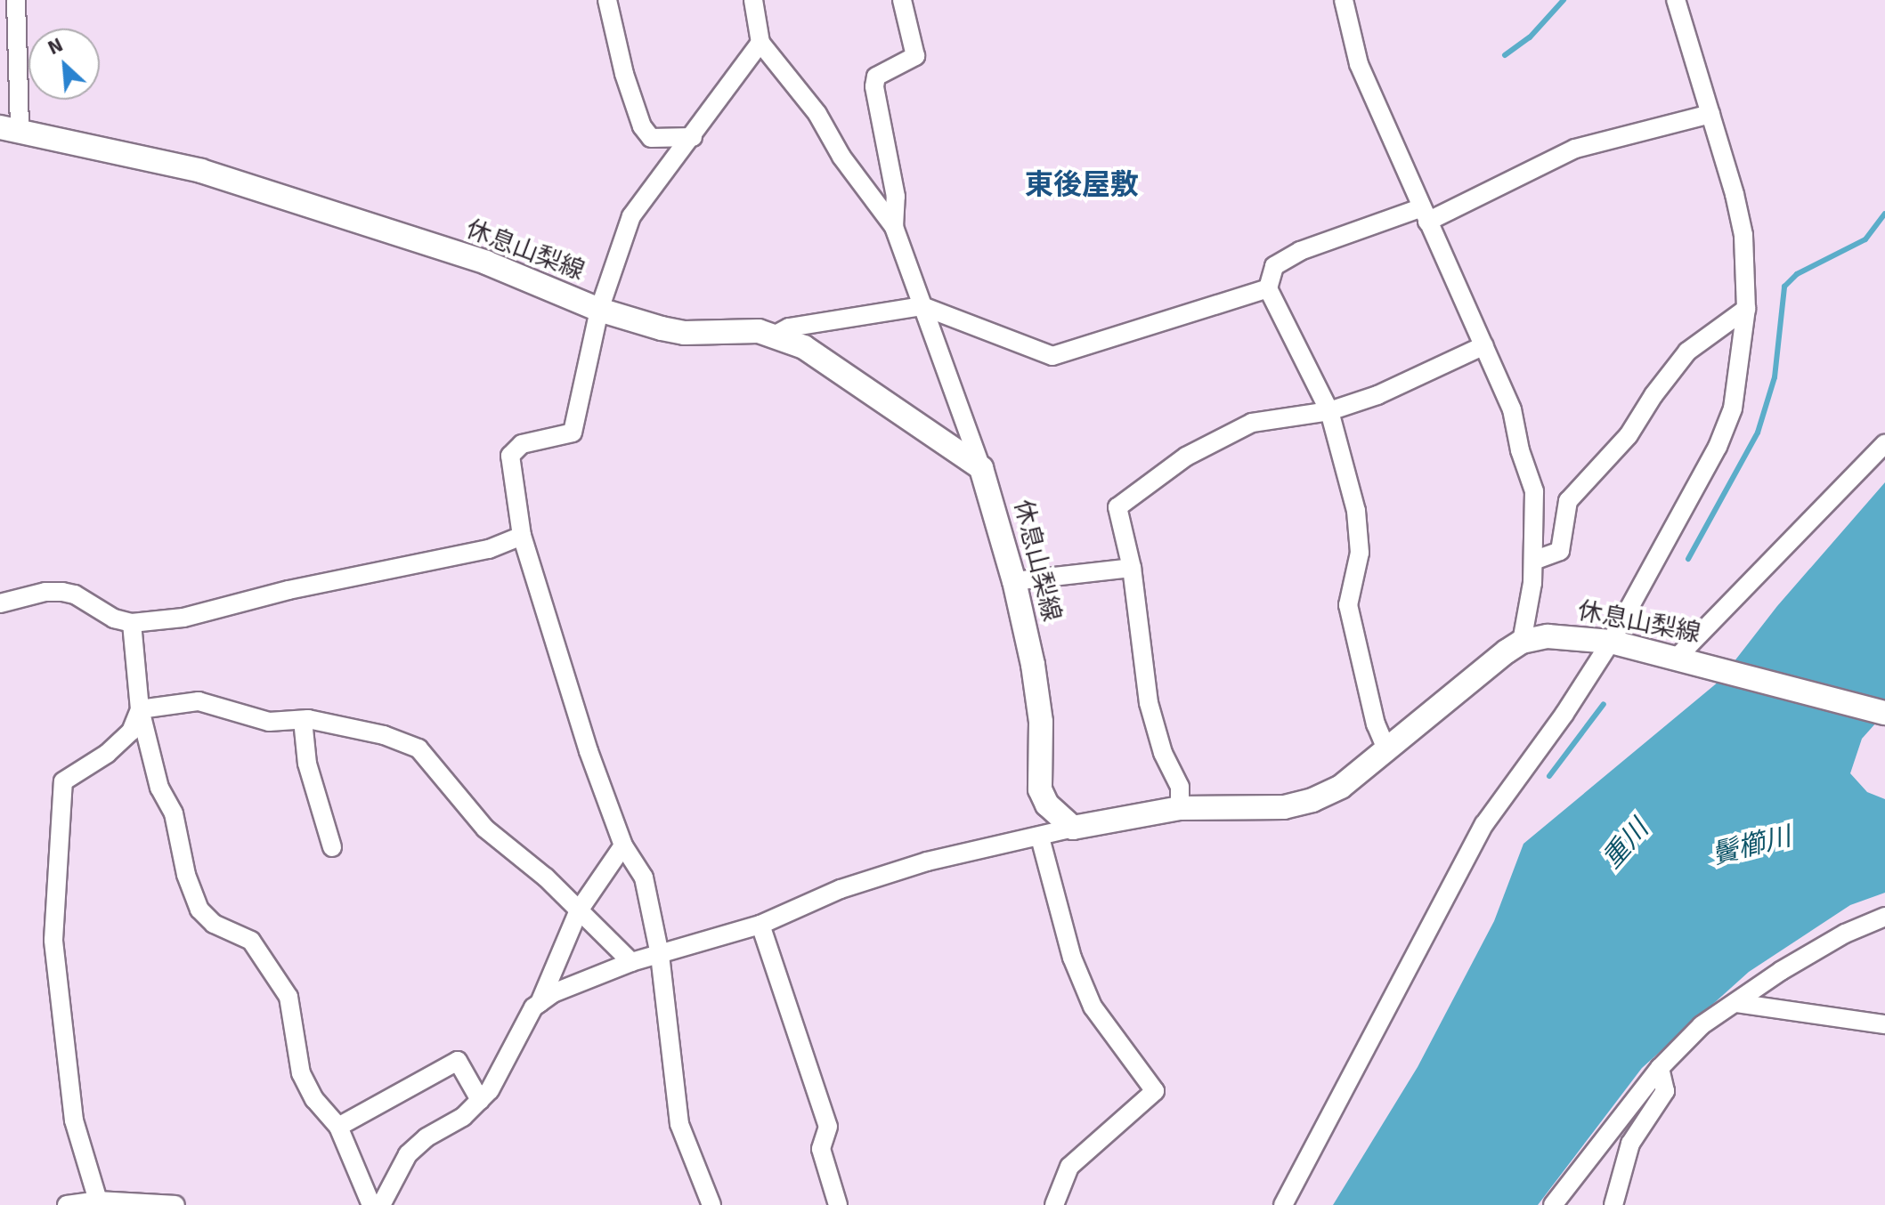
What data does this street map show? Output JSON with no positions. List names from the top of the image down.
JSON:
{
  "streets": {
    "main road": ["休息山梨線"]
  },
  "districts": ["東後屋敷"],
  "water": ["重川", "鬢櫛川"],
  "north": "top left"
}
